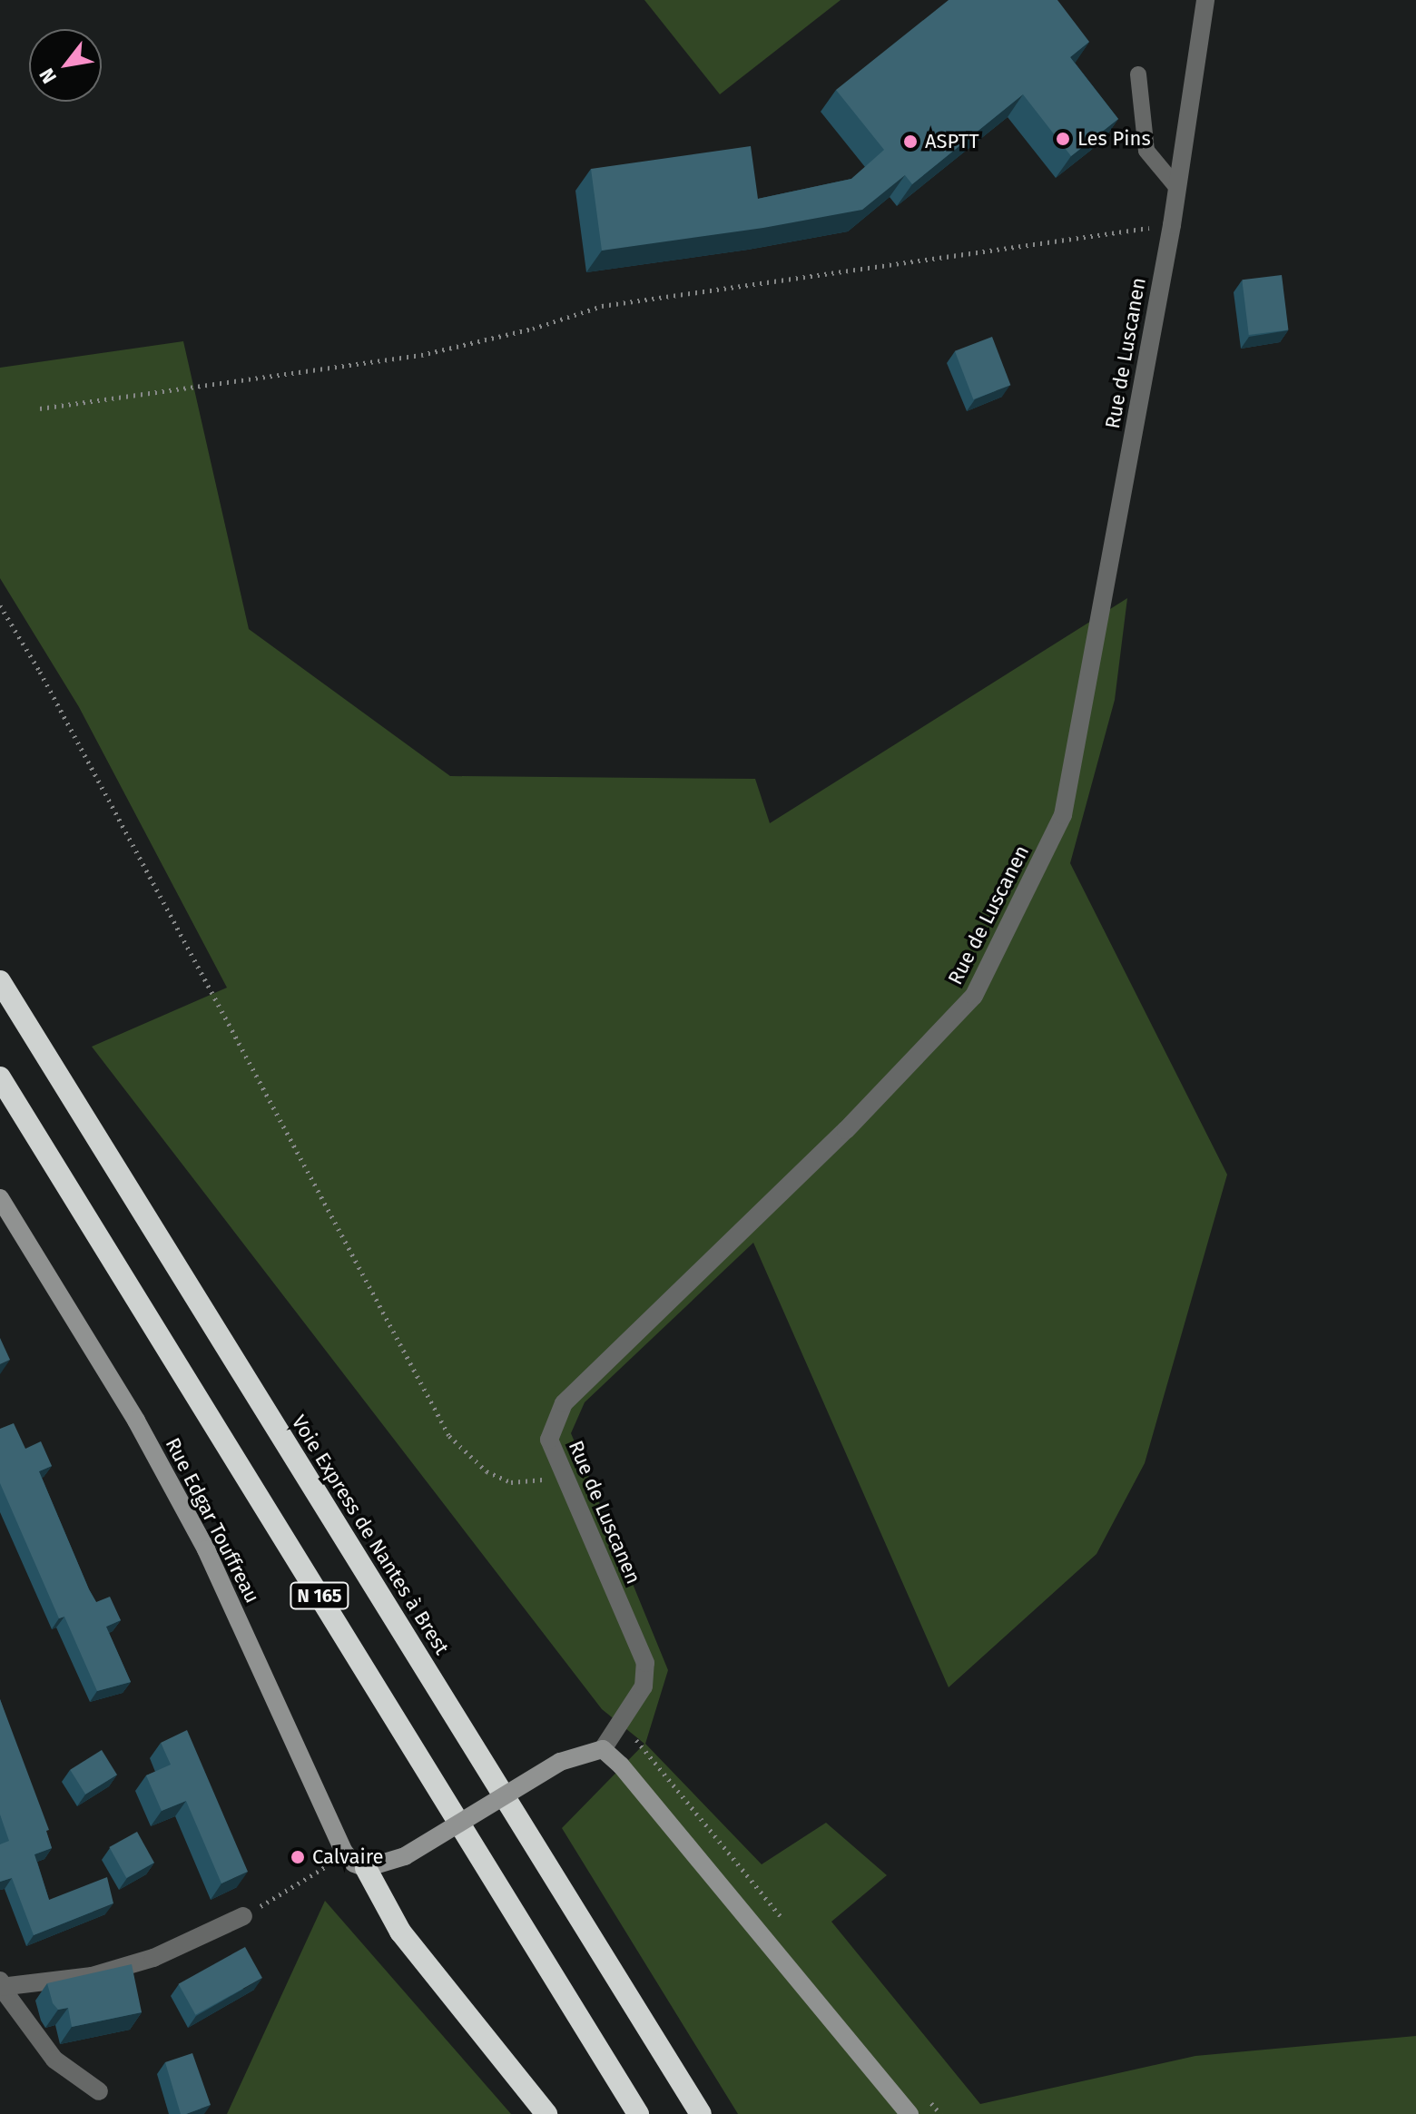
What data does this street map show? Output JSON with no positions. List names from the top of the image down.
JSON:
{
  "streets": {
    "highway": ["Voie Express de Nantes à Brest", "N 165"],
    "street": ["Rue de Luscanen", "Rue Edgar Touffreau"]
  },
  "places": ["Les Pins", "ASPTT", "Calvaire"],
  "north": "bottom left"
}
